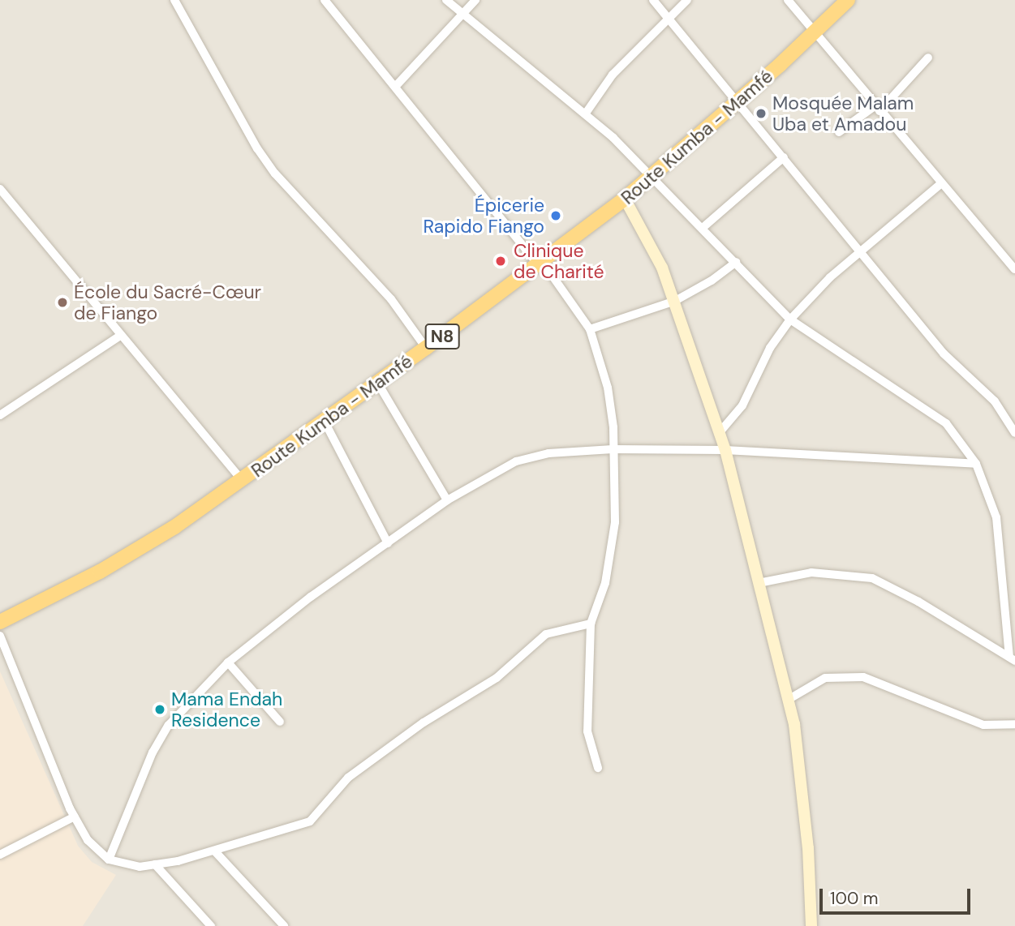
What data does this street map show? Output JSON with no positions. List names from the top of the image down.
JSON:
{
  "streets": {
    "highway": ["Route Kumba - Mamfé", "N8"]
  },
  "places": [
    "Mosquée Malam Uba et Amadou",
    "Épicerie Rapido Fiango",
    "Clinique de Charité",
    "École du Sacré-Cœur de Fiango",
    "Mama Endah Residence"
  ],
  "scale_bar": "100 m"
}
